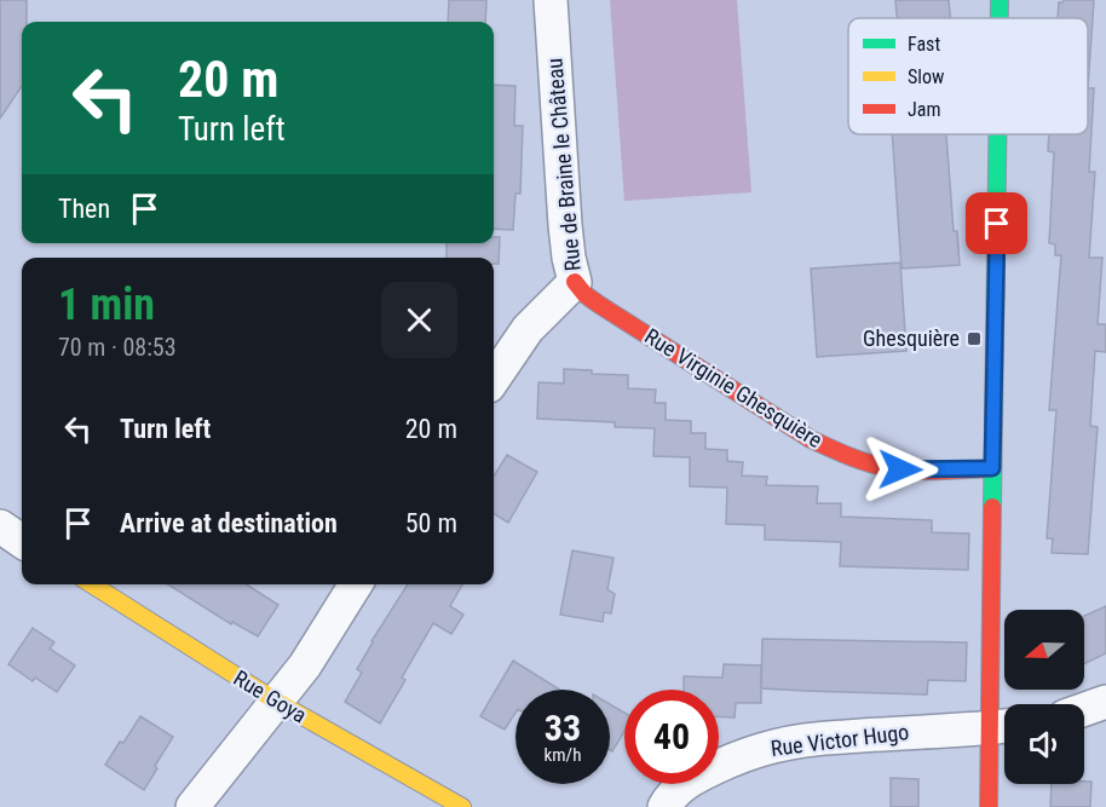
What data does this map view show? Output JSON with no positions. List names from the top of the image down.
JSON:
{
  "streets": {
    "street": [
      "Rue de Braine le Château",
      "Rue Virginie Ghesquière",
      "Rue Goya",
      "Rue Victor Hugo"
    ]
  },
  "crossings": [
    ["Rue de Braine le Château", "Rue Virginie Ghesquière"]
  ],
  "places": {
    "transit": ["Ghesquière"]
  },
  "legend": ["Fast", "Slow", "Jam"],
  "north": "left",
  "page": {
    "turn": ["20 m", "Turn left"],
    "then": "Then",
    "heading": ["1 min", "70 m · 08:53"],
    "list": [
      {
        "name": "Turn left",
        "value": "20 m"
      },
      {
        "name": "Arrive at destination",
        "value": "50 m"
      }
    ],
    "speed": "33 km/h",
    "limit": "40"
  }
}
